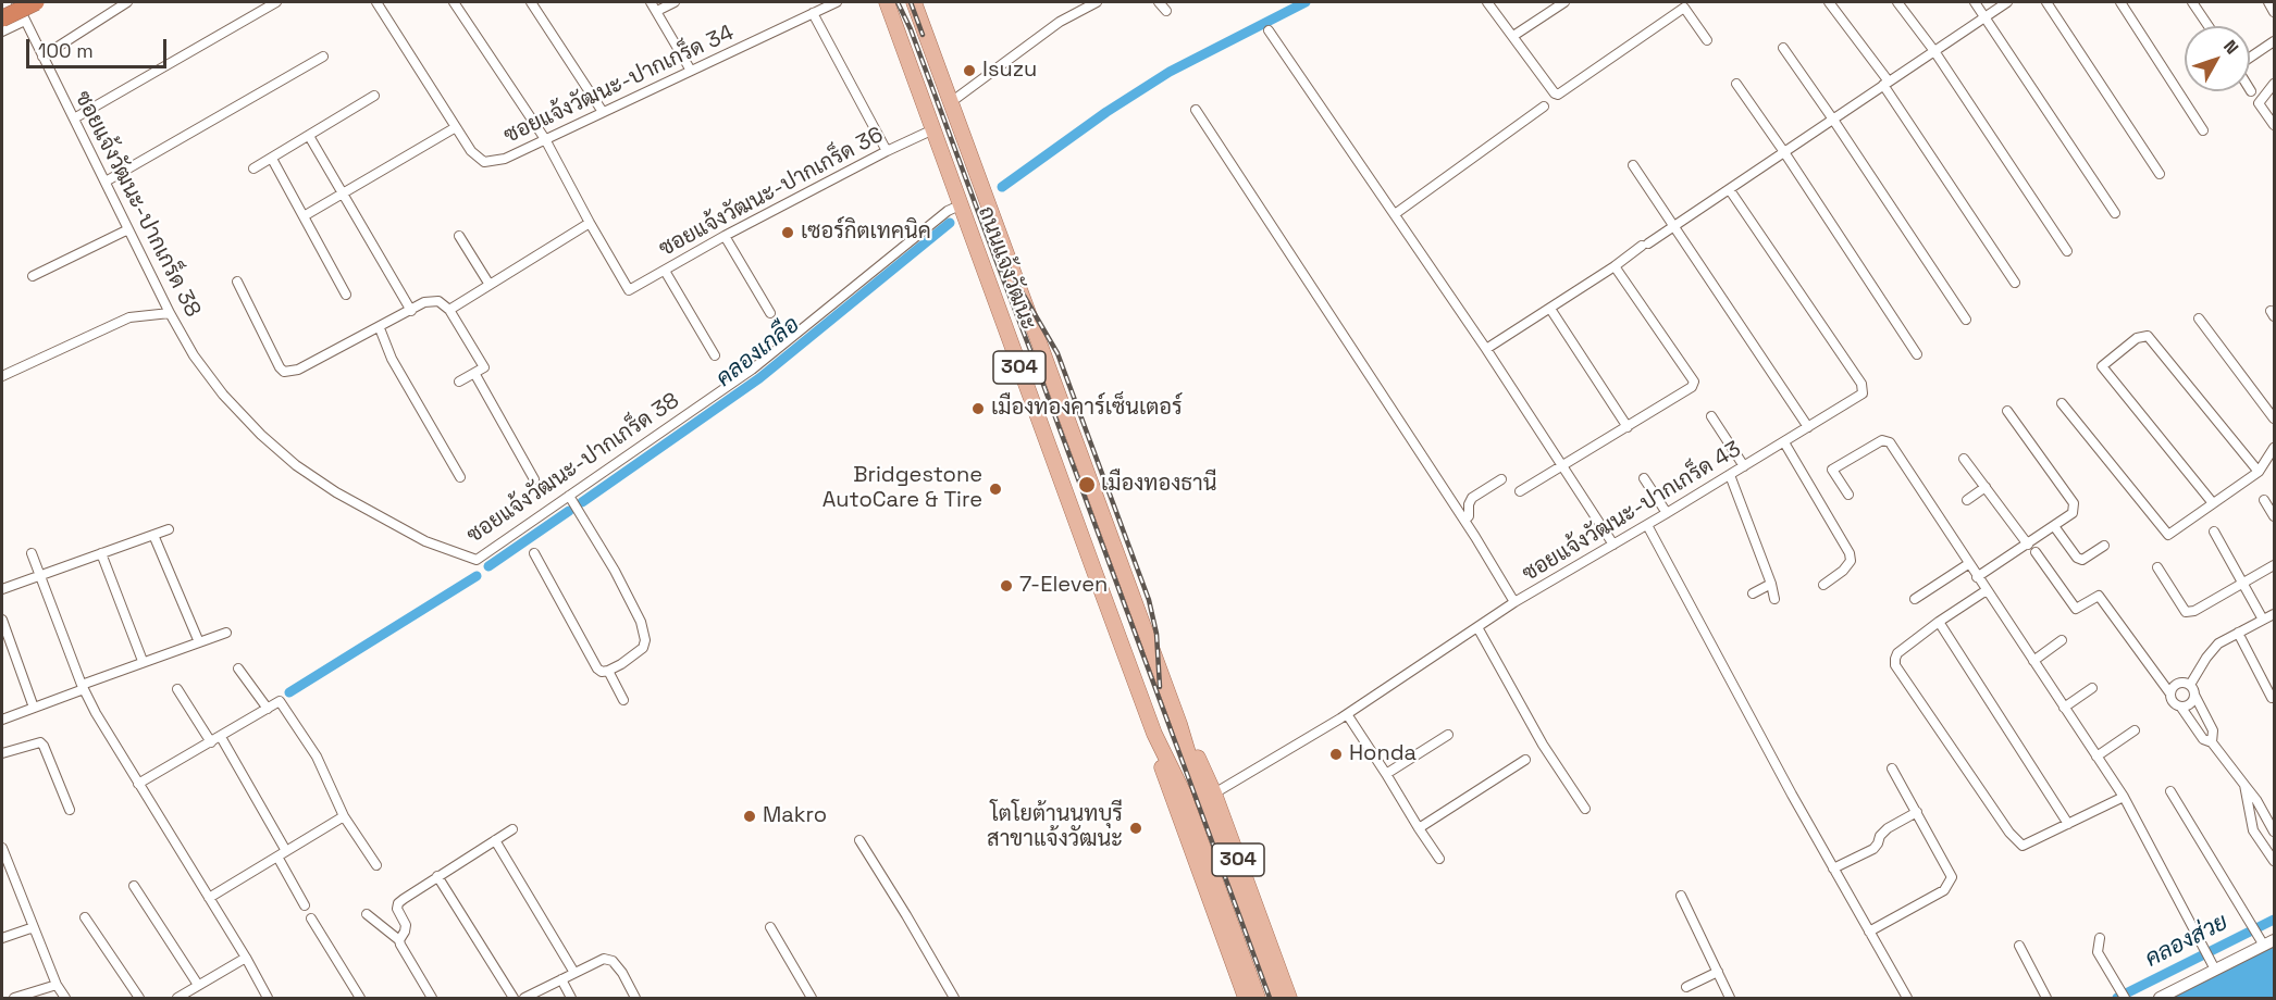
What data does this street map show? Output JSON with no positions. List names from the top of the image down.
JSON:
{
  "streets": {
    "main road": ["ถนนแจ้งวัฒนะ", "304"],
    "street": [
      "ซอยแจ้งวัฒนะ-ปากเกร็ด 34",
      "ซอยแจ้งวัฒนะ-ปากเกร็ด 36",
      "ซอยแจ้งวัฒนะ-ปากเกร็ด 38",
      "ซอยแจ้งวัฒนะ-ปากเกร็ด 43"
    ]
  },
  "crossings": [
    ["ซอยแจ้งวัฒนะ-ปากเกร็ด 36", "ถนนแจ้งวัฒนะ"],
    ["ซอยแจ้งวัฒนะ-ปากเกร็ด 38", "ถนนแจ้งวัฒนะ"],
    ["ถนนแจ้งวัฒนะ", "ซอยแจ้งวัฒนะ-ปากเกร็ด 43"]
  ],
  "water": ["คลองเกลือ", "คลองส่วย"],
  "places": [
    "Isuzu",
    "เซอร์กิตเทคนิค",
    "เมืองทองคาร์เซ็นเตอร์",
    "เมืองทองธานี",
    "Bridgestone AutoCare & Tire",
    "7-Eleven",
    "Honda",
    "Makro",
    "โตโยต้านนทบุรี สาขาแจ้งวัฒนะ"
  ],
  "scale_bar": "100 m",
  "north": "top right"
}
